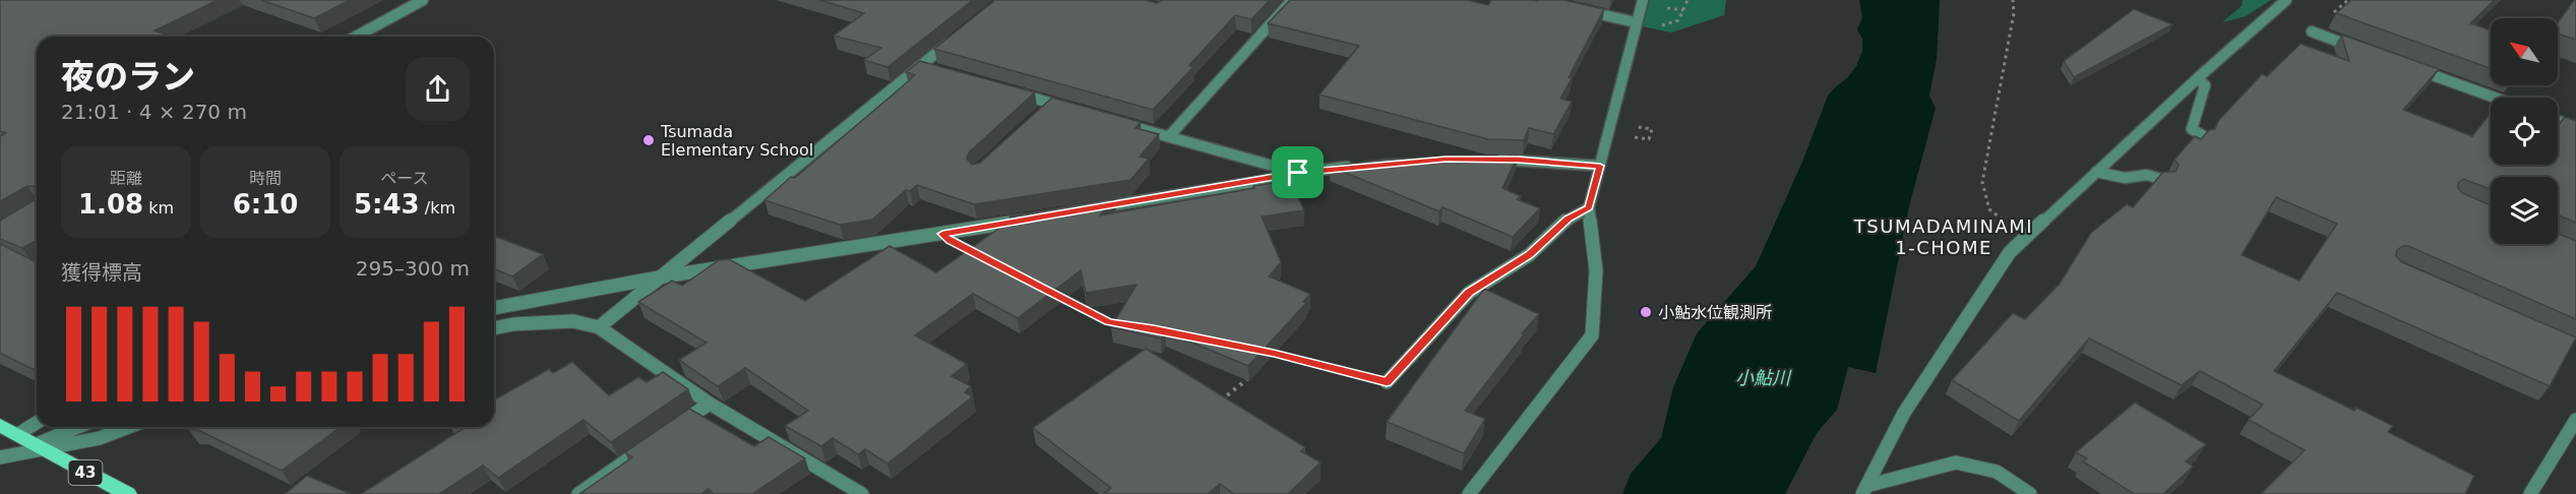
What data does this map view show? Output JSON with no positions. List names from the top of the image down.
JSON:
{
  "streets": {
    "main road": ["43"]
  },
  "districts": ["TSUMADAMINAMI 1-CHOME"],
  "water": ["小鮎川"],
  "places": ["Tsumada Elementary School", "小鮎水位観測所"],
  "north": "top left",
  "page": {
    "heading": ["夜のラン", "21:01 · 4 × 270 m"],
    "stats": [
      ["距離", "1.08 km"],
      ["時間", "6:10"],
      ["ペース", "5:43 /km"]
    ],
    "chart": ["獲得標高", "295–300 m"]
  }
}
